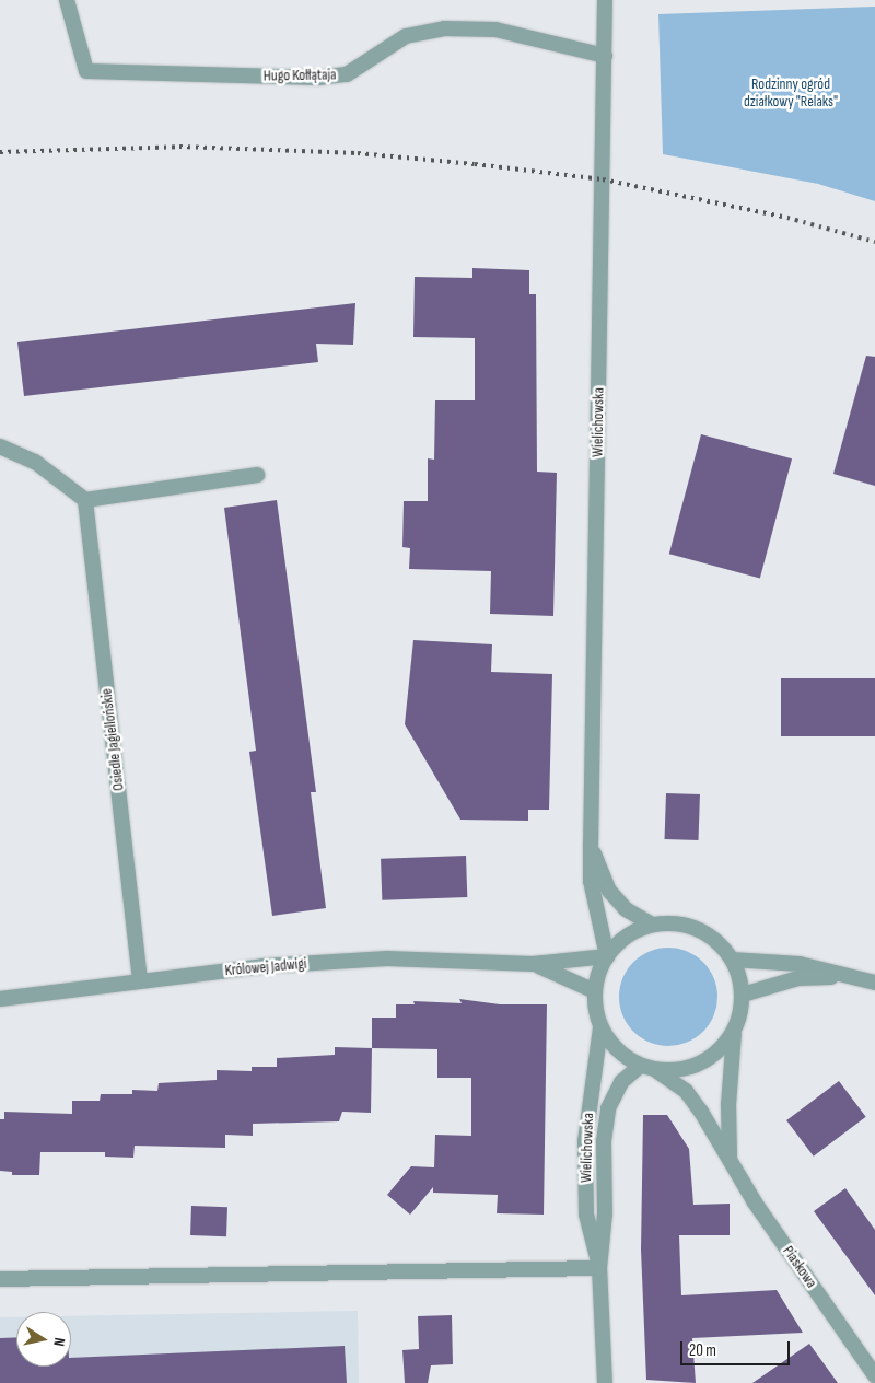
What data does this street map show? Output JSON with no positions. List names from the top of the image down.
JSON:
{
  "streets": {
    "street": [
      "Hugo Kołłątaja",
      "Wielichowska",
      "Osiedle Jagiellońskie",
      "Królowej Jadwigi",
      "Piaskowa"
    ]
  },
  "crossings": [
    ["Hugo Kołłątaja", "Wielichowska"],
    ["Wielichowska", "Królowej Jadwigi"],
    ["Wielichowska", "Piaskowa"],
    ["Osiedle Jagiellońskie", "Królowej Jadwigi"],
    ["Królowej Jadwigi", "Piaskowa"]
  ],
  "parks": ["Rodzinny ogród działkowy \"Relaks\""],
  "scale_bar": "20 m",
  "north": "right"
}
